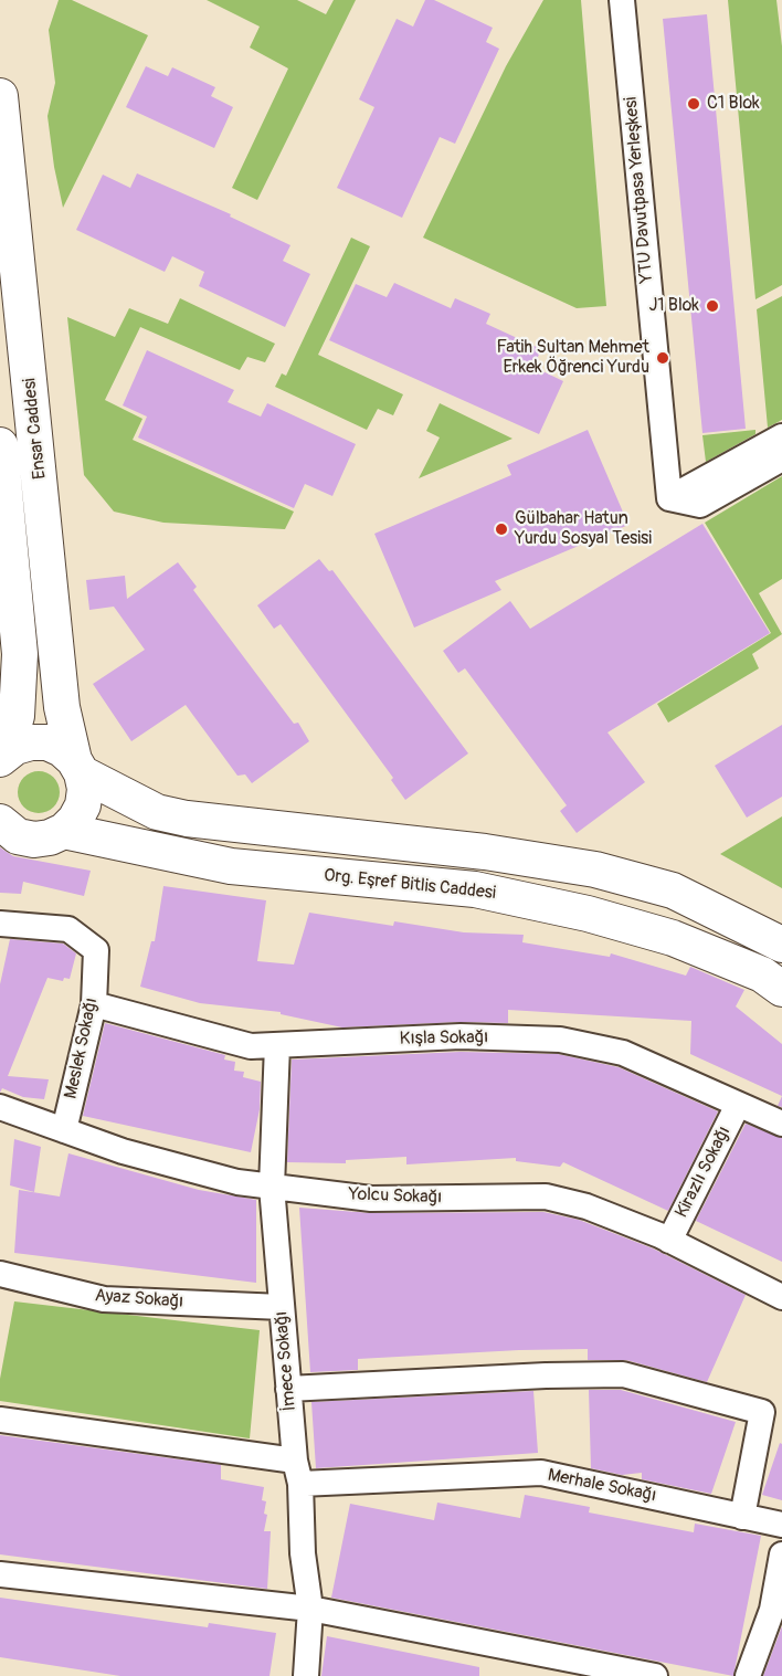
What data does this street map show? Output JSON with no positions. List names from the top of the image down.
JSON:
{
  "streets": {
    "street": [
      "YTU Davutpasa Yerleşkesi",
      "Ensar Caddesi",
      "Org. Eşref Bitlis Caddesi",
      "Kışla Sokağı",
      "Meslek Sokağı",
      "Kirazlı Sokağı",
      "Yolcu Sokağı",
      "Ayaz Sokağı",
      "İmece Sokağı",
      "Merhale Sokağı"
    ]
  },
  "crossings": [
    ["Kışla Sokağı", "Meslek Sokağı"],
    ["Kışla Sokağı", "Kirazlı Sokağı"],
    ["Kışla Sokağı", "İmece Sokağı"],
    ["Meslek Sokağı", "Yolcu Sokağı"],
    ["Kirazlı Sokağı", "Yolcu Sokağı"],
    ["Yolcu Sokağı", "İmece Sokağı"],
    ["Ayaz Sokağı", "İmece Sokağı"],
    ["İmece Sokağı", "Merhale Sokağı"]
  ],
  "places": [
    "C1 Blok",
    "J1 Blok",
    "Fatih Sultan Mehmet Erkek Öğrenci Yurdu",
    "Gülbahar Hatun Yurdu Sosyal Tesisi"
  ]
}
